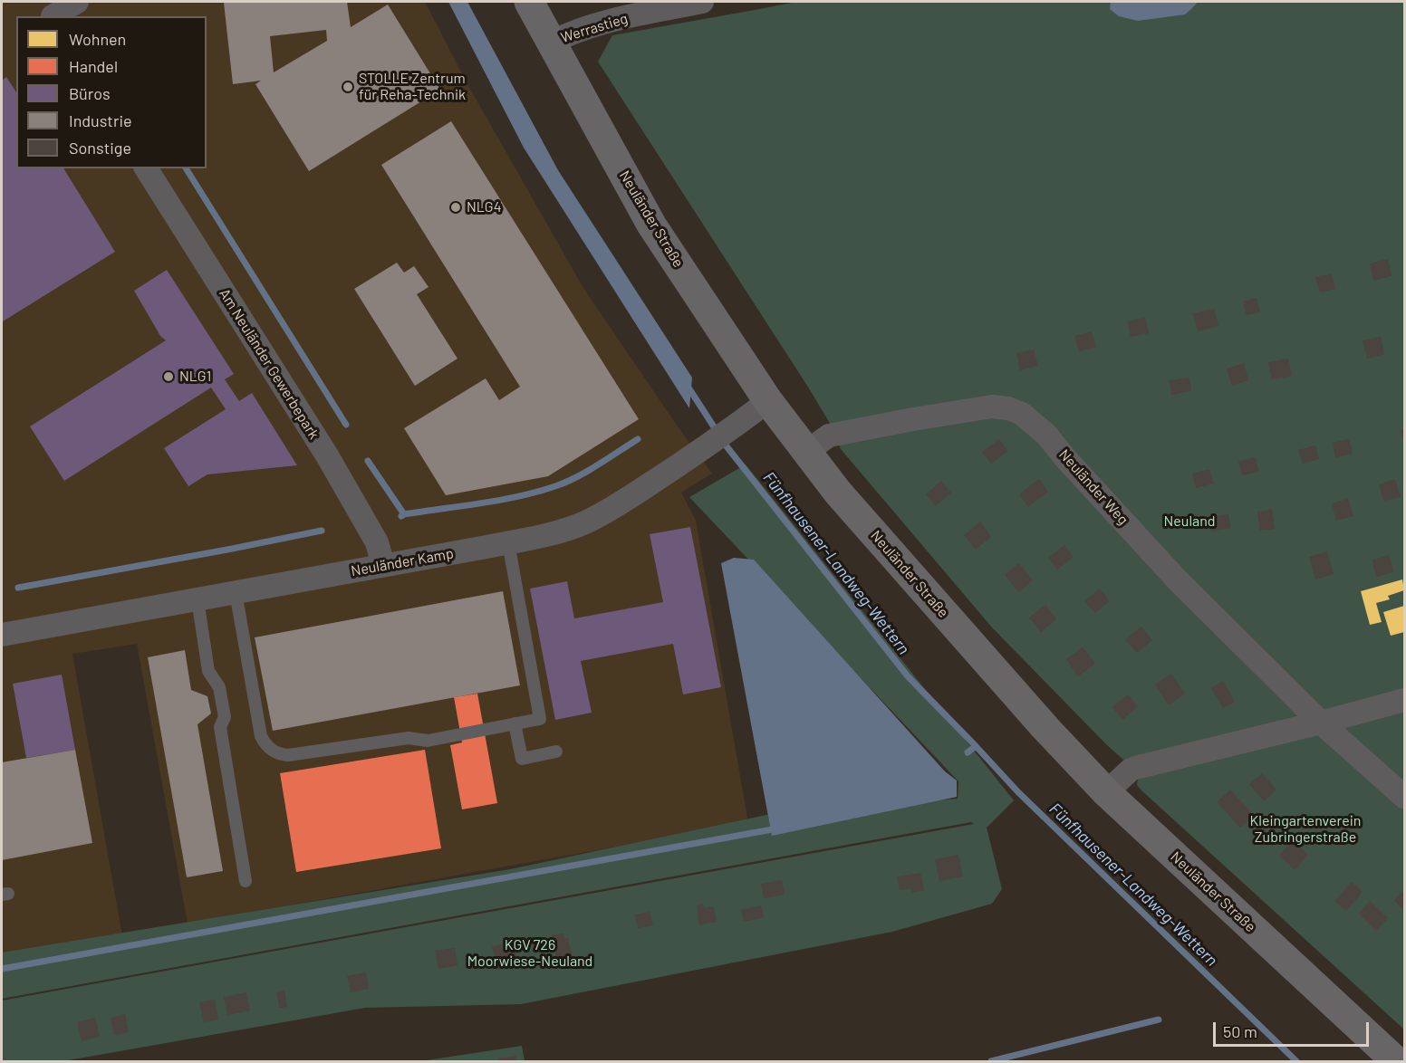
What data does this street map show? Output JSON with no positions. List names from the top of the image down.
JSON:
{
  "streets": {
    "main road": ["Neuländer Straße"],
    "street": [
      "Werrastieg",
      "Am Neuländer Gewerbepark",
      "Neuländer Weg",
      "Neuländer Kamp"
    ]
  },
  "crossings": [
    ["Werrastieg", "Neuländer Straße"],
    ["Neuländer Straße", "Neuländer Weg"],
    ["Neuländer Straße", "Neuländer Kamp"],
    ["Am Neuländer Gewerbepark", "Neuländer Kamp"]
  ],
  "water": ["Fünfhausener-Landweg-Wettern"],
  "parks": ["Neuland", "Kleingartenverein Zubringerstraße", "KGV 726 Moorwiese-Neuland"],
  "places": ["STOLLE Zentrum für Reha-Technik", "NLG4", "NLG1"],
  "legend": [
    "Wohnen",
    "Handel",
    "Büros",
    "Industrie",
    "Sonstige"
  ],
  "scale_bar": "50 m"
}
